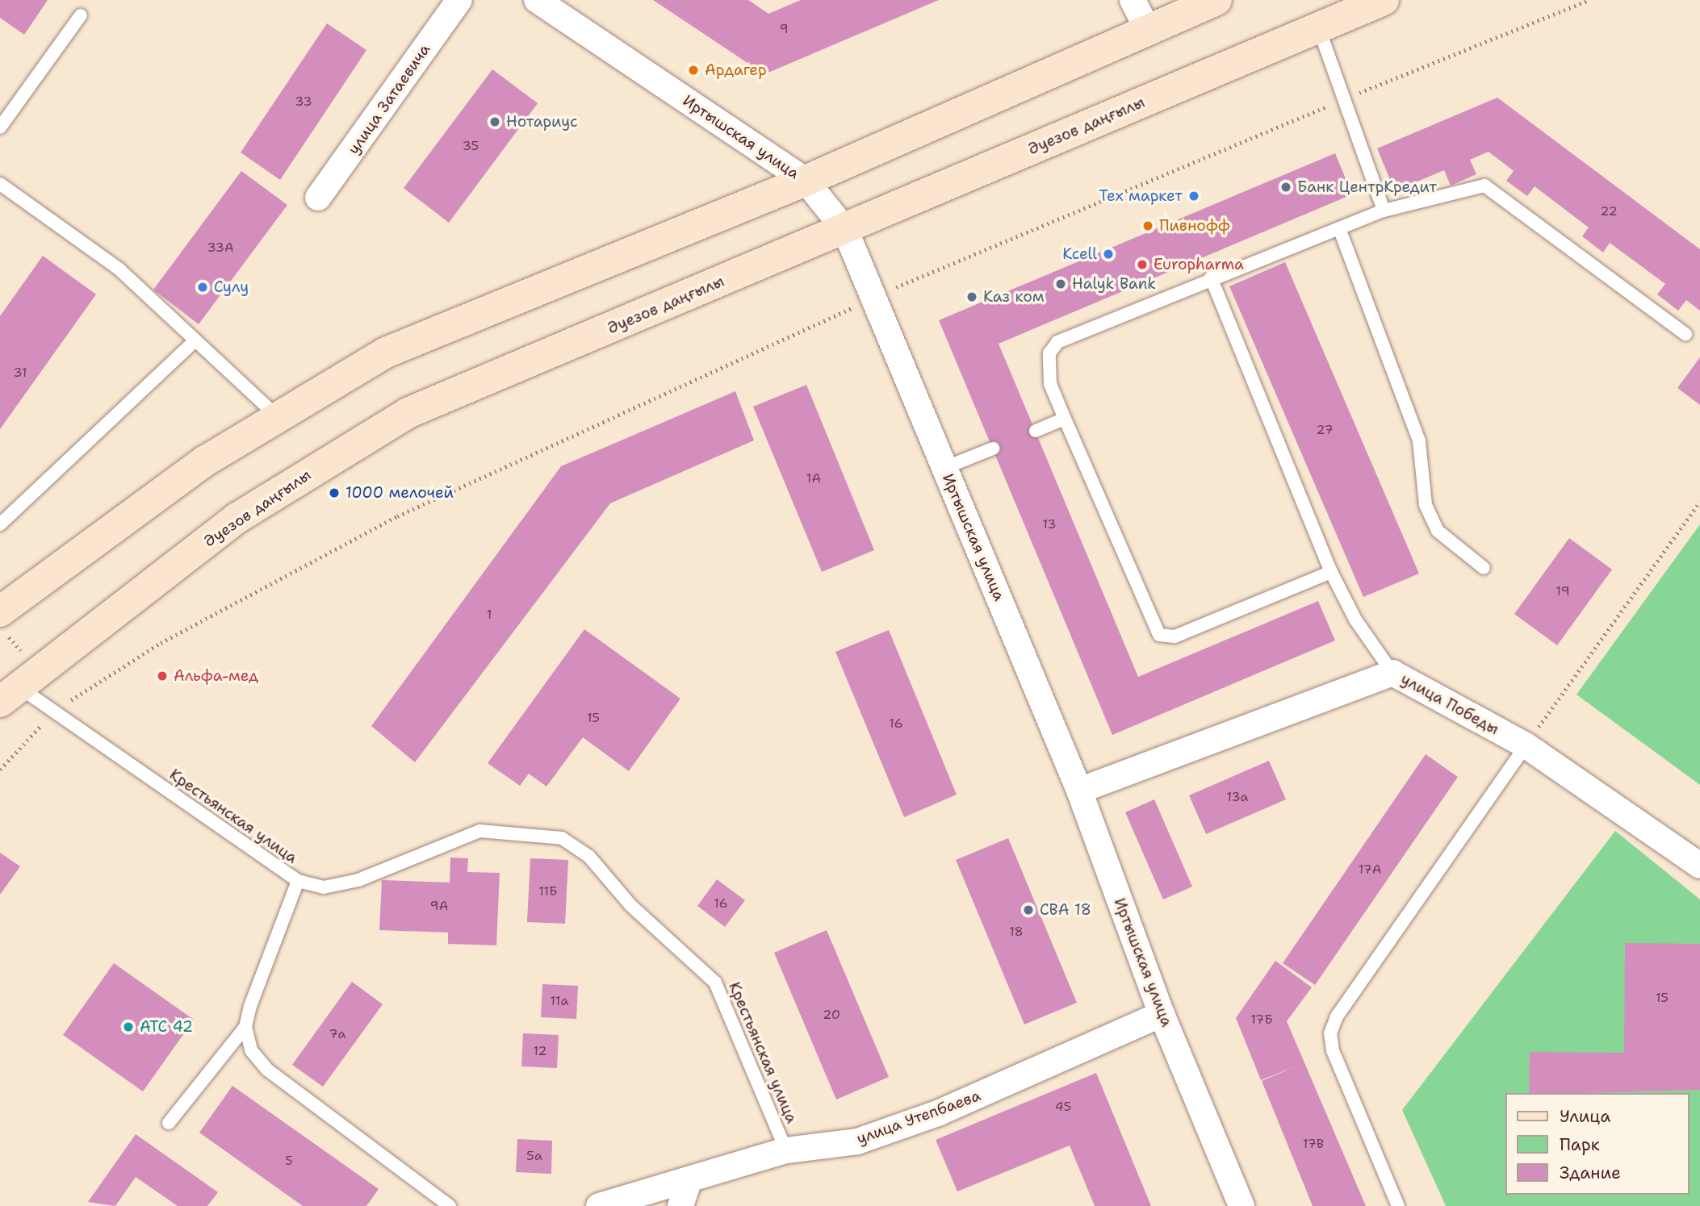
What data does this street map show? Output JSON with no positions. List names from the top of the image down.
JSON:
{
  "streets": {
    "main road": ["Әуезов даңғылы"],
    "street": [
      "улица Затаевича",
      "Иртышская улица",
      "улица Победы",
      "улица Утепбаева"
    ],
    "lane": ["Крестьянская улица"]
  },
  "crossings": [
    ["Әуезов даңғылы", "Иртышская улица"],
    ["Әуезов даңғылы", "Крестьянская улица"],
    ["Иртышская улица", "улица Победы"],
    ["Иртышская улица", "улица Утепбаева"],
    ["Крестьянская улица", "улица Утепбаева"]
  ],
  "places": [
    "Ардагер",
    "Нотариус",
    "Банк ЦентрКредит",
    "Тех маркет",
    "Пивнофф",
    "Kcell",
    "Europharma",
    "Halyk Bank",
    "Сулу",
    "Каз ком",
    "1000 мелочей",
    "Альфа-мед",
    "СВА 18",
    "АТС 42"
  ],
  "house_numbers": [
    "9",
    "33",
    "35",
    "22",
    "33А",
    "31",
    "27",
    "1А",
    "13",
    "19",
    "1",
    "15",
    "16",
    "13а",
    "17А",
    "11Б",
    "16",
    "9А",
    "18",
    "15",
    "11а",
    "20",
    "17Б",
    "7а",
    "12",
    "45",
    "17В",
    "5а",
    "5"
  ],
  "legend": ["Улица", "Парк", "Здание"]
}
